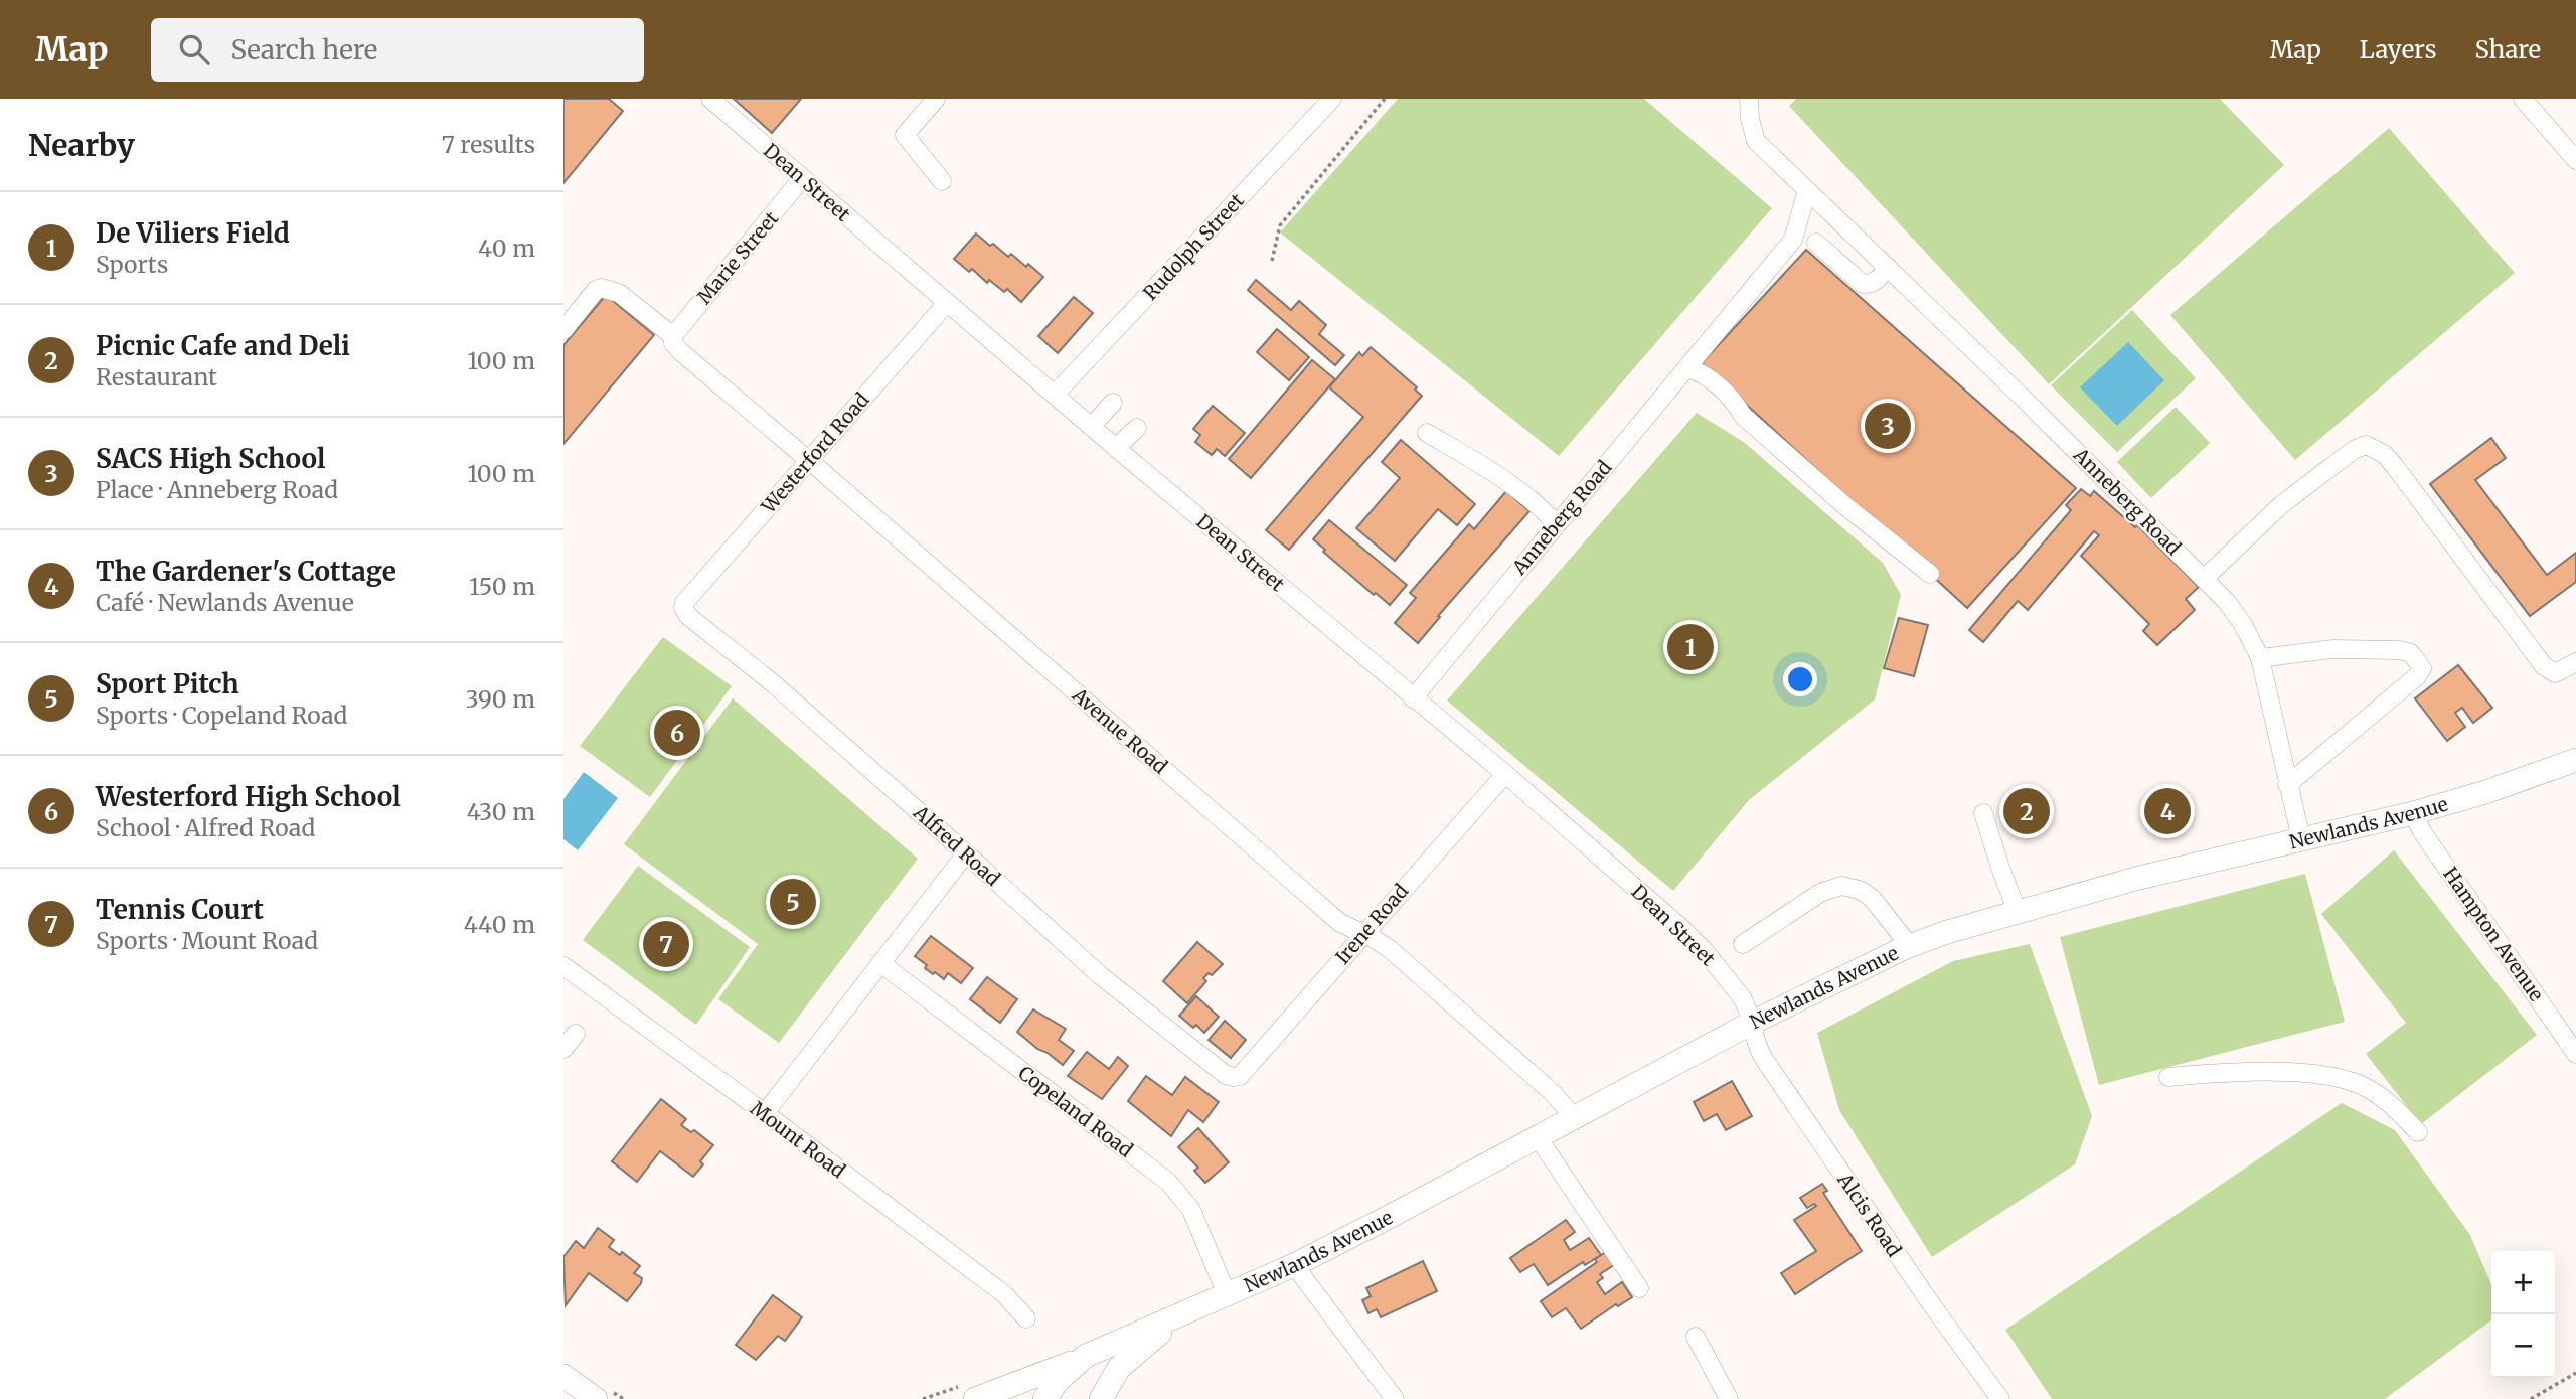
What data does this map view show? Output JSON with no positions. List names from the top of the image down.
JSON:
{
  "streets": {
    "main road": ["Newlands Avenue"],
    "street": [
      "Dean Street",
      "Rudolph Street",
      "Marie Street",
      "Westerford Road",
      "Anneberg Road",
      "Avenue Road",
      "Alfred Road",
      "Irene Road",
      "Hampton Avenue",
      "Copeland Road",
      "Mount Road",
      "Alcis Road"
    ]
  },
  "crossings": [
    ["Dean Street", "Rudolph Street"],
    ["Dean Street", "Marie Street"],
    ["Dean Street", "Westerford Road"],
    ["Dean Street", "Anneberg Road"],
    ["Dean Street", "Newlands Avenue"],
    ["Dean Street", "Irene Road"],
    ["Dean Street", "Alcis Road"],
    ["Marie Street", "Avenue Road"],
    ["Westerford Road", "Avenue Road"],
    ["Westerford Road", "Alfred Road"],
    ["Anneberg Road", "Newlands Avenue"],
    ["Avenue Road", "Newlands Avenue"],
    ["Avenue Road", "Irene Road"],
    ["Newlands Avenue", "Hampton Avenue"],
    ["Newlands Avenue", "Copeland Road"],
    ["Newlands Avenue", "Alcis Road"],
    ["Alfred Road", "Irene Road"]
  ],
  "page": {
    "header": "Map",
    "search": "Search here",
    "nav": ["Map", "Layers", "Share"],
    "heading": ["Nearby", "7 results"],
    "list": [
      {
        "mark": "1",
        "name": "De Viliers Field",
        "note": "Sports",
        "value": "40 m"
      },
      {
        "mark": "2",
        "name": "Picnic Cafe and Deli",
        "note": "Restaurant",
        "value": "100 m"
      },
      {
        "mark": "3",
        "name": "SACS High School",
        "note": "Place · Anneberg Road",
        "value": "100 m"
      },
      {
        "mark": "4",
        "name": "The Gardener's Cottage",
        "note": "Café · Newlands Avenue",
        "value": "150 m"
      },
      {
        "mark": "5",
        "name": "Sport Pitch",
        "note": "Sports · Copeland Road",
        "value": "390 m"
      },
      {
        "mark": "6",
        "name": "Westerford High School",
        "note": "School · Alfred Road",
        "value": "430 m"
      },
      {
        "mark": "7",
        "name": "Tennis Court",
        "note": "Sports · Mount Road",
        "value": "440 m"
      }
    ],
    "pins": [
      "3",
      "1",
      "6",
      "2",
      "4",
      "5",
      "7"
    ],
    "map_buttons": ["+", "−"]
  }
}
